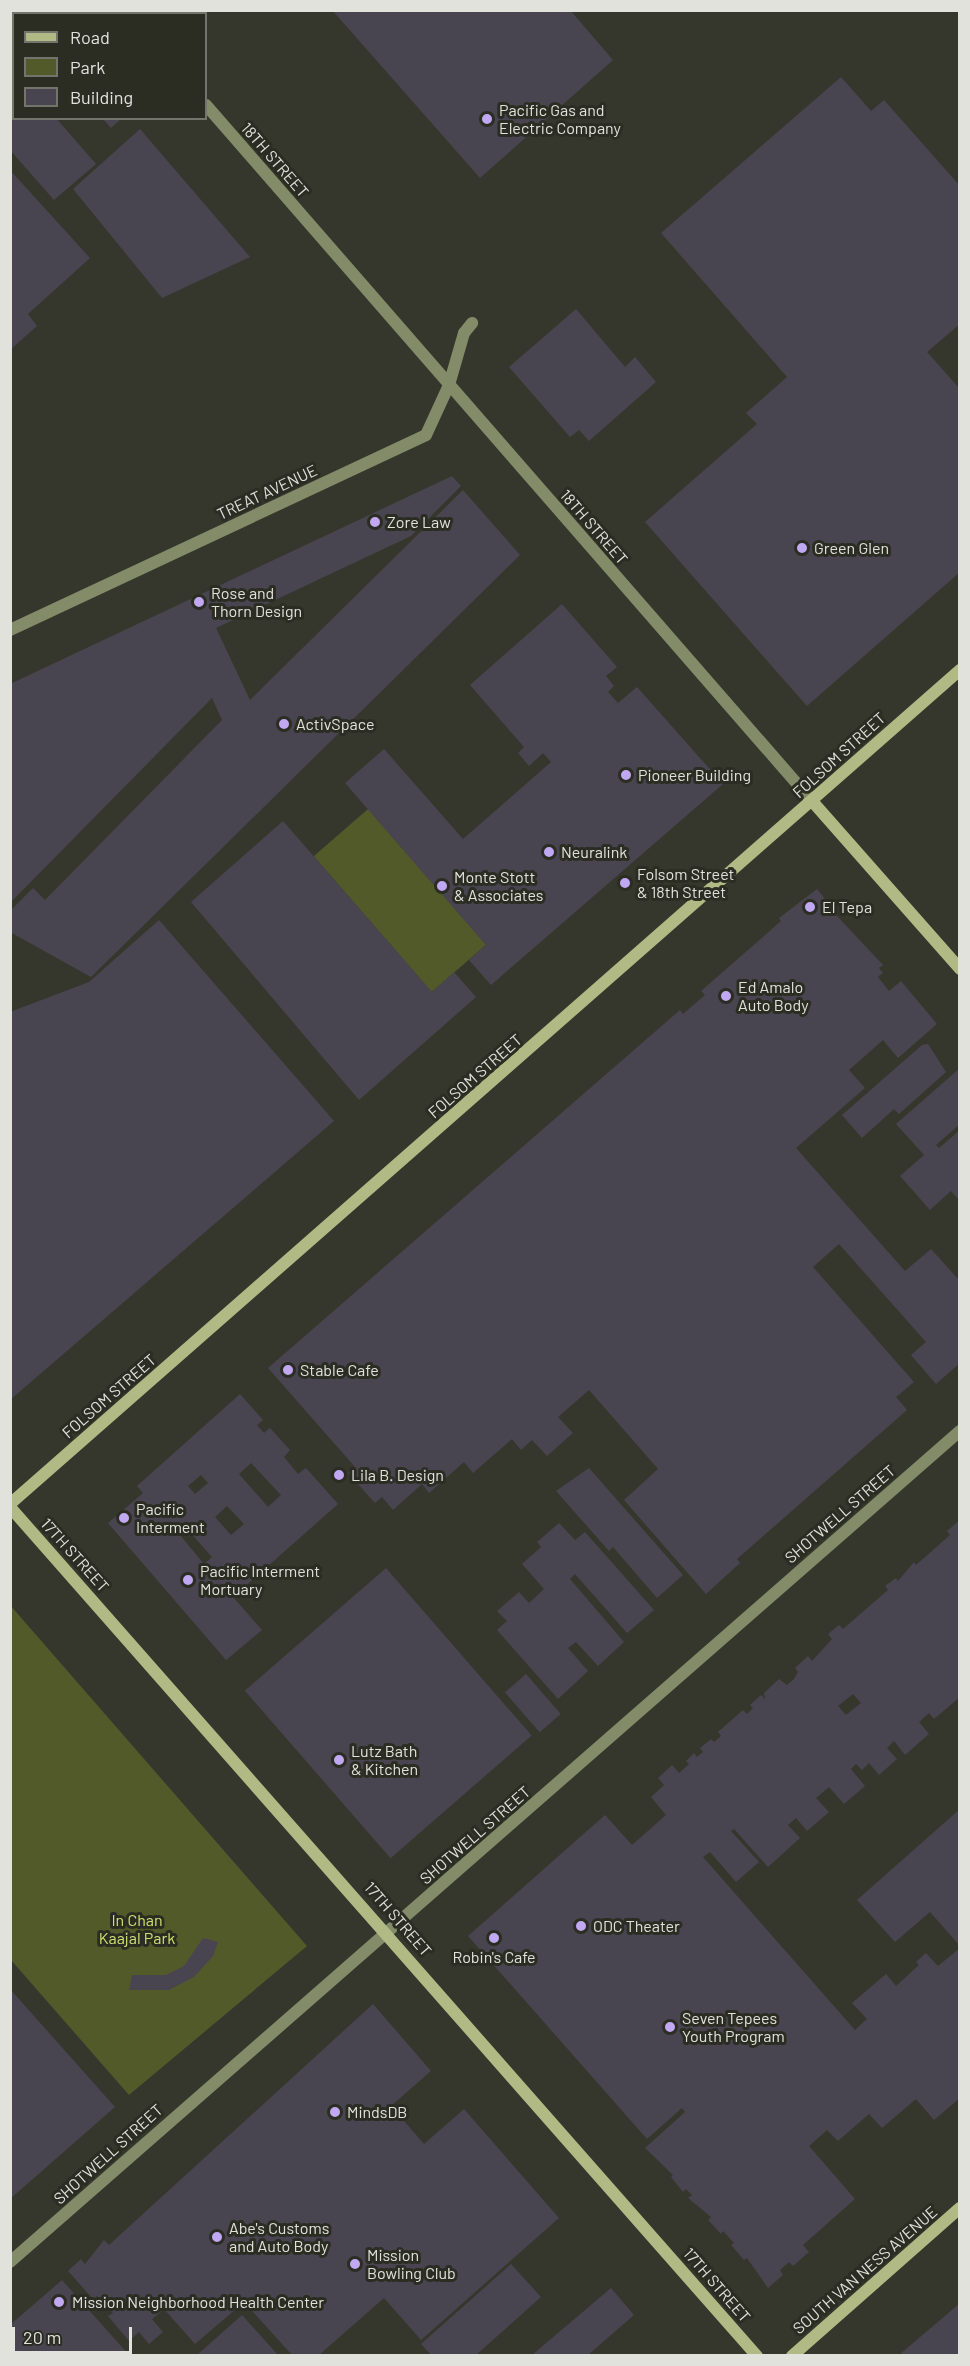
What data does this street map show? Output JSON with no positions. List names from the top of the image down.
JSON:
{
  "streets": {
    "street": [
      "18TH STREET",
      "TREAT AVENUE",
      "FOLSOM STREET",
      "SHOTWELL STREET",
      "17TH STREET",
      "SOUTH VAN NESS AVENUE"
    ]
  },
  "crossings": [
    ["18TH STREET", "TREAT AVENUE"],
    ["18TH STREET", "FOLSOM STREET"],
    ["FOLSOM STREET", "17TH STREET"],
    ["SHOTWELL STREET", "17TH STREET"]
  ],
  "parks": ["In Chan Kaajal Park"],
  "places": [
    "Pacific Gas and Electric Company",
    "Zore Law",
    "Green Glen",
    "Rose and Thorn Design",
    "ActivSpace",
    "Pioneer Building",
    "Neuralink",
    "Folsom Street & 18th Street",
    "Monte Stott & Associates",
    "El Tepa",
    "Ed Amalo Auto Body",
    "Stable Cafe",
    "Lila B. Design",
    "Pacific Interment",
    "Pacific Interment Mortuary",
    "Lutz Bath & Kitchen",
    "ODC Theater",
    "Robin's Cafe",
    "Seven Tepees Youth Program",
    "MindsDB",
    "Abe's Customs and Auto Body",
    "Mission Bowling Club",
    "Mission Neighborhood Health Center"
  ],
  "legend": ["Road", "Park", "Building"],
  "scale_bar": "20 m"
}
